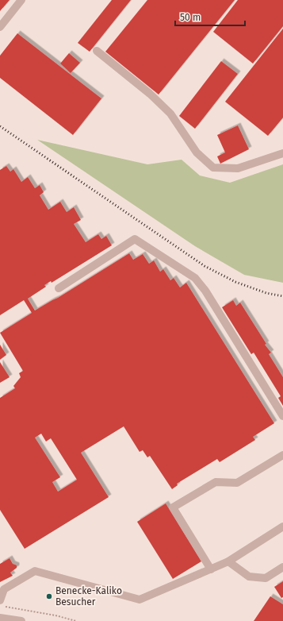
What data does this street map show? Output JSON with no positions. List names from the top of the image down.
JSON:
{
  "places": ["Benecke-Kaliko Besucher"],
  "scale_bar": "50 m"
}
